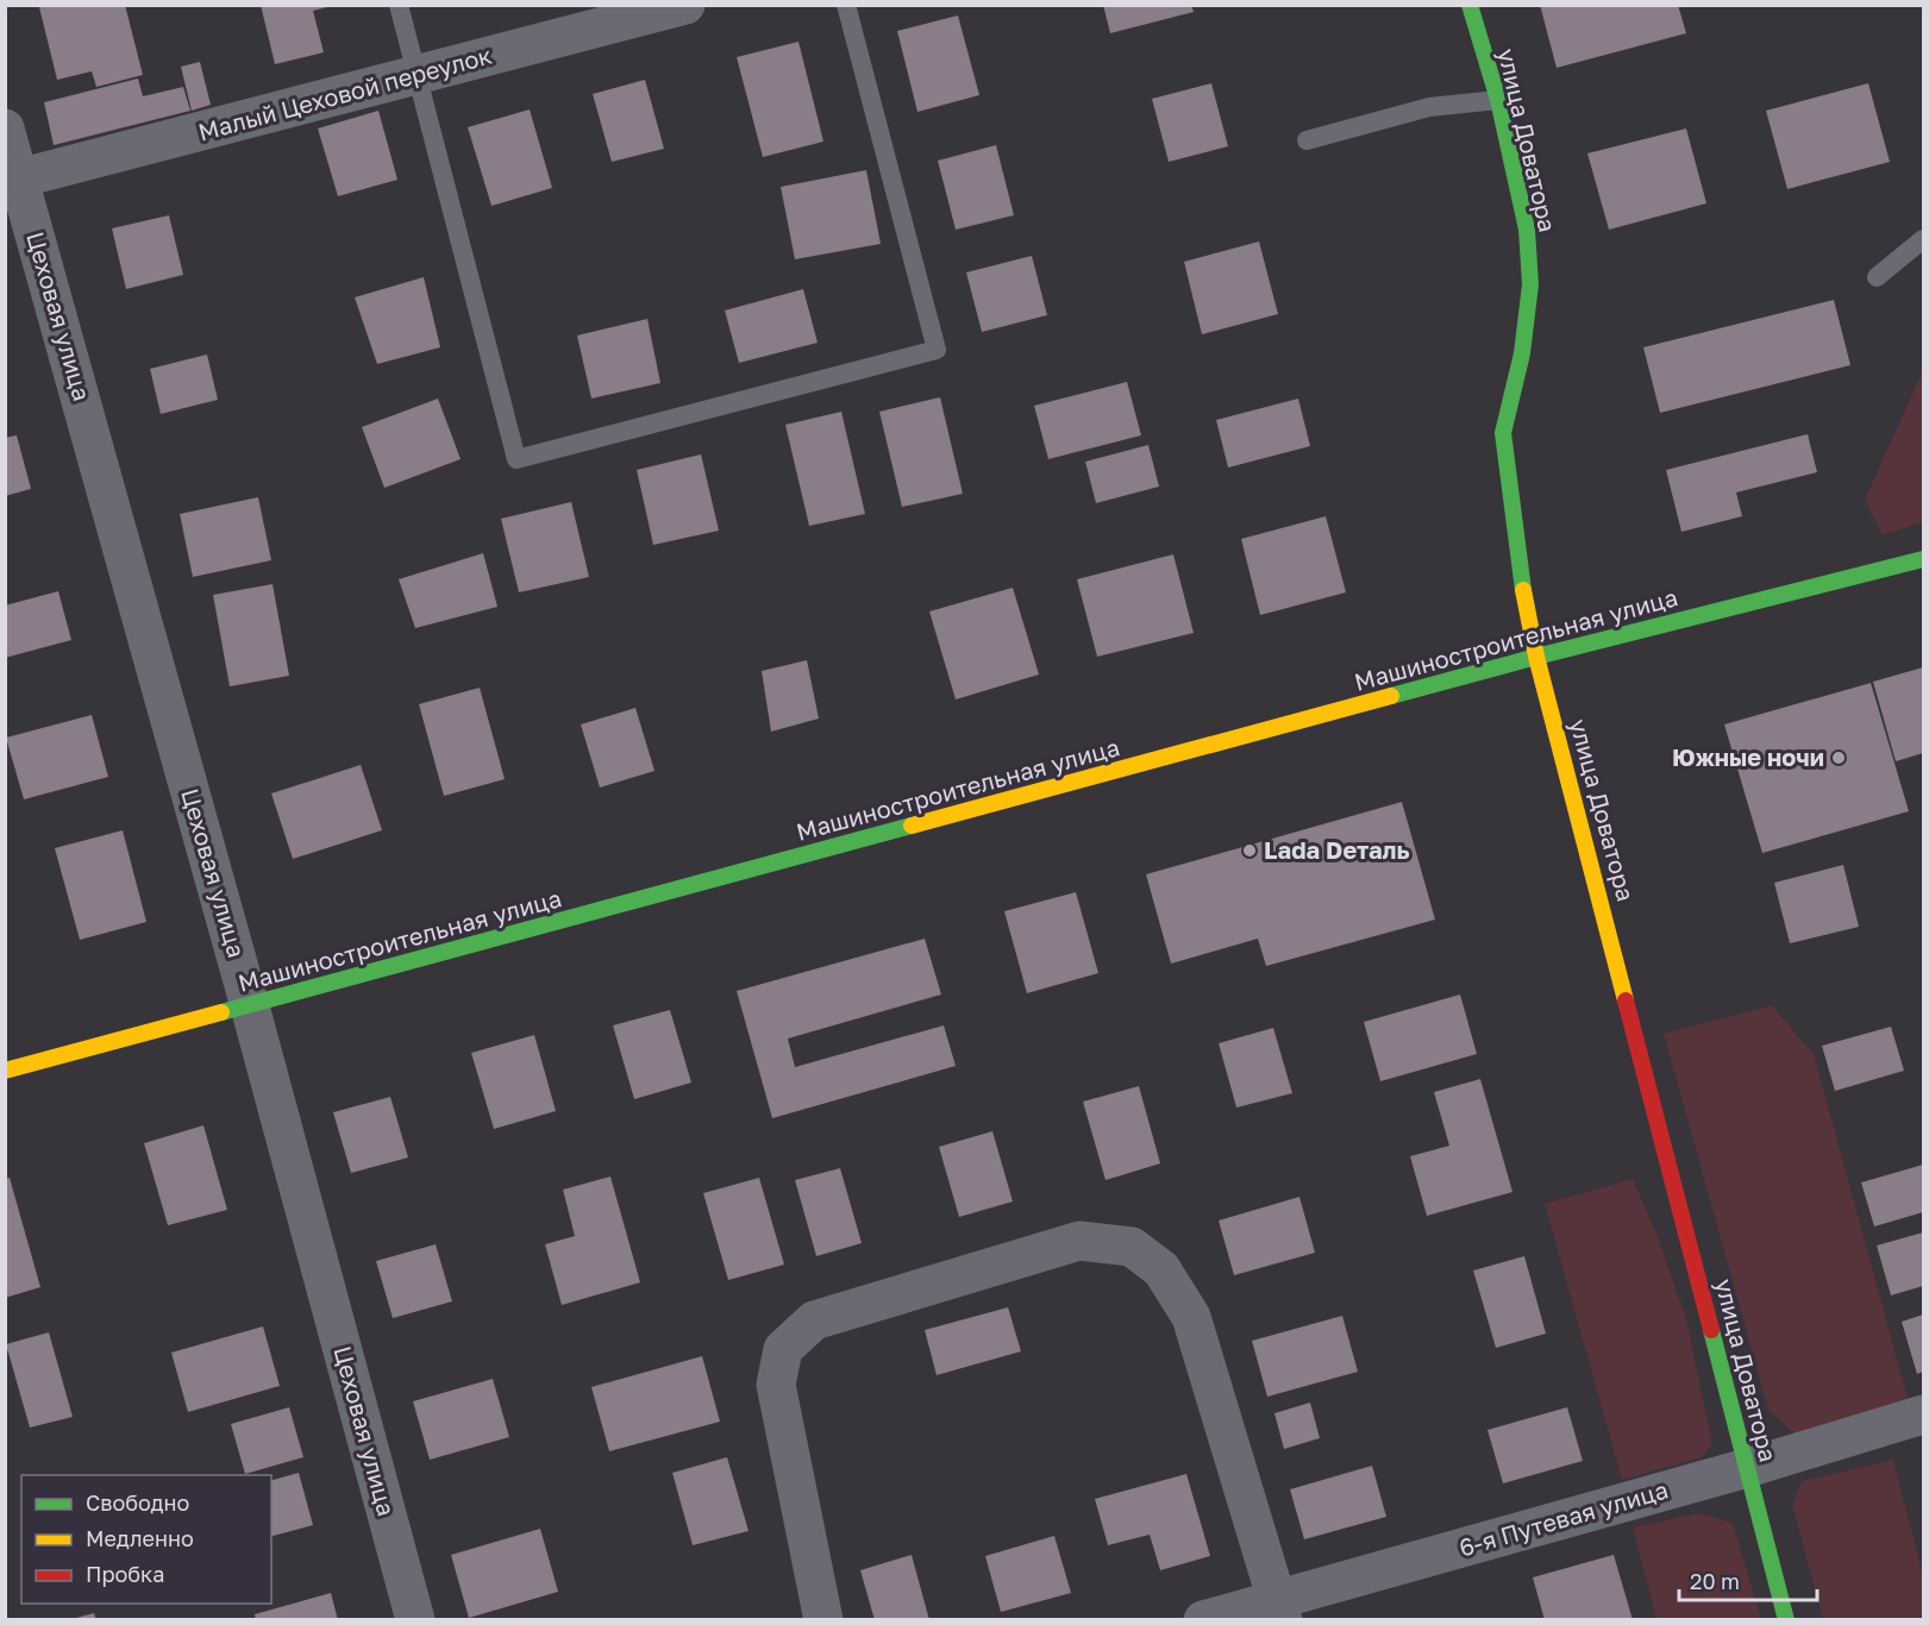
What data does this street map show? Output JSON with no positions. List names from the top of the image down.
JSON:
{
  "streets": {
    "main road": ["улица Доватора", "Машиностроительная улица"],
    "street": ["Малый Цеховой переулок", "Цеховая улица", "6-я Путевая улица"]
  },
  "crossings": [
    ["Малый Цеховой переулок", "Цеховая улица"],
    ["улица Доватора", "Машиностроительная улица"],
    ["улица Доватора", "6-я Путевая улица"],
    ["Цеховая улица", "Машиностроительная улица"]
  ],
  "places": ["Южные ночи", "Lada Dеталь"],
  "legend": ["Свободно", "Медленно", "Пробка"],
  "scale_bar": "20 m"
}
